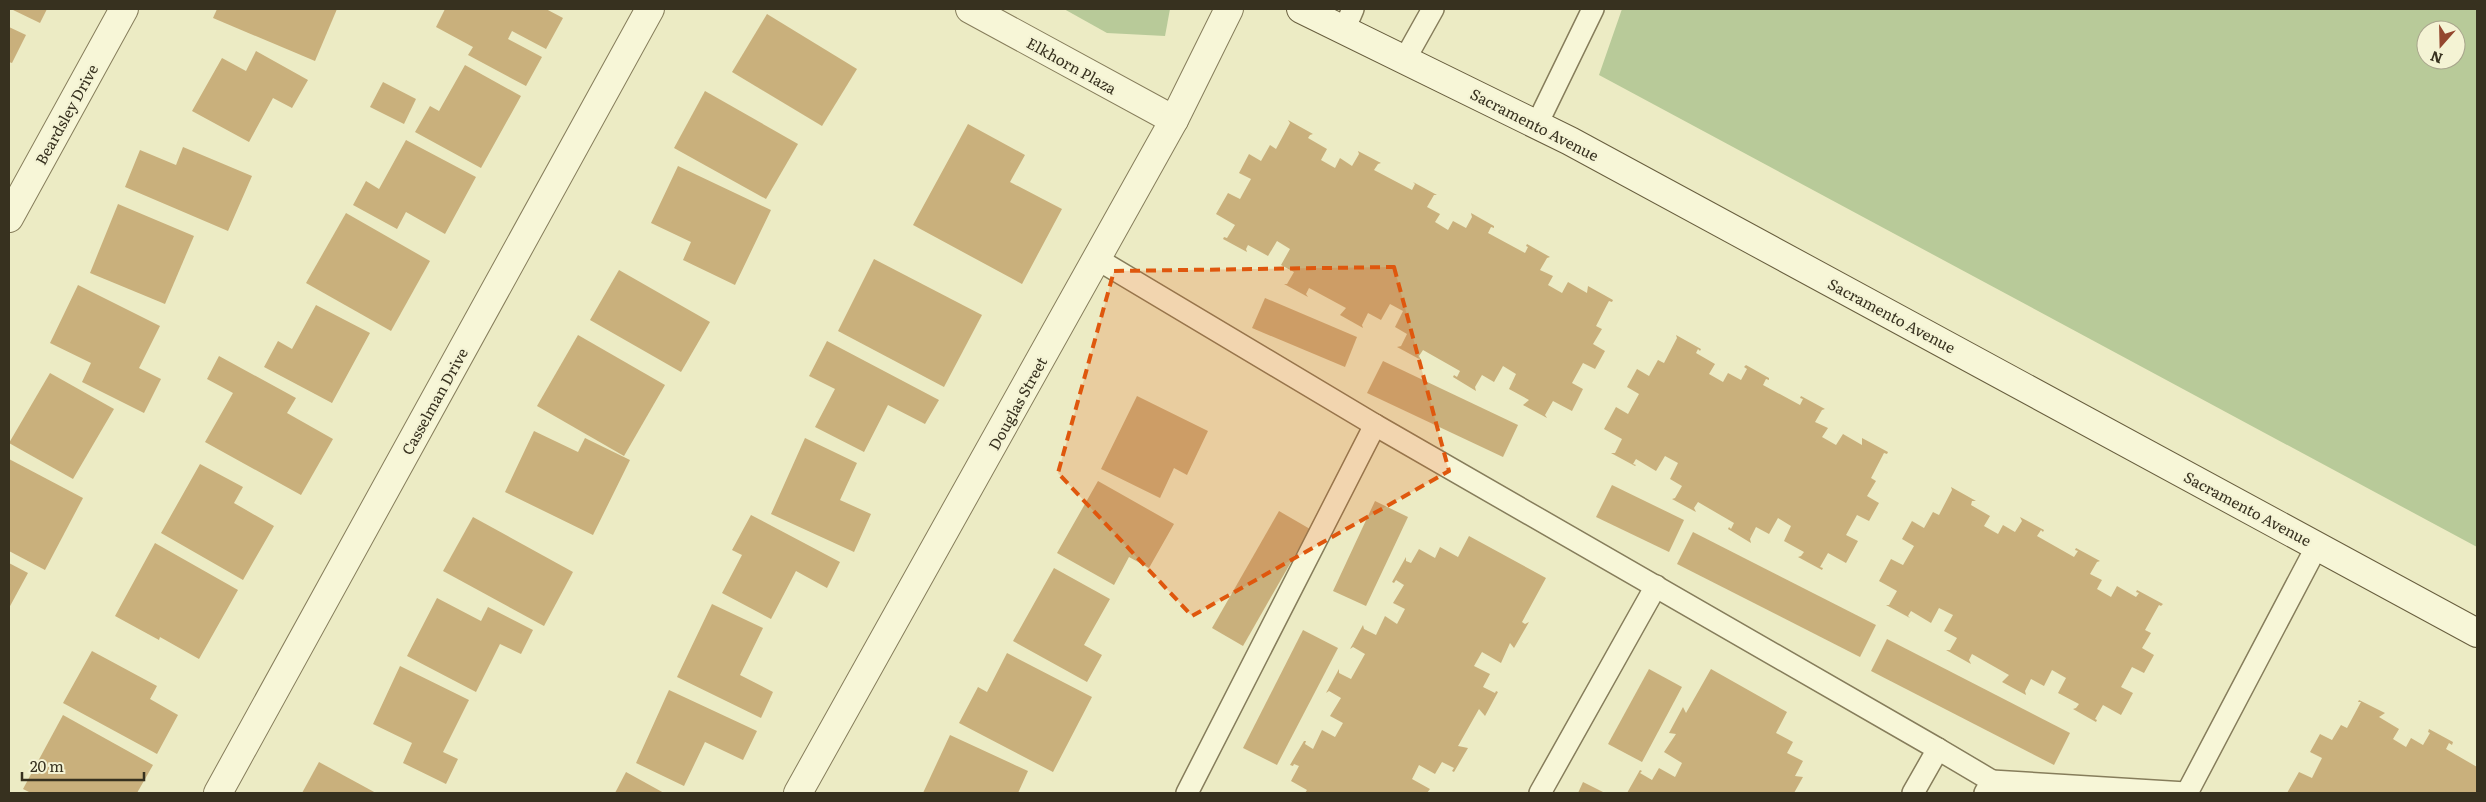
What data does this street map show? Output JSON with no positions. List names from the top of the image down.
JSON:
{
  "streets": {
    "street": [
      "Elkhorn Plaza",
      "Beardsley Drive",
      "Sacramento Avenue",
      "Casselman Drive",
      "Douglas Street"
    ]
  },
  "crossings": [
    ["Elkhorn Plaza", "Douglas Street"]
  ],
  "scale_bar": "20 m",
  "north": "bottom"
}
